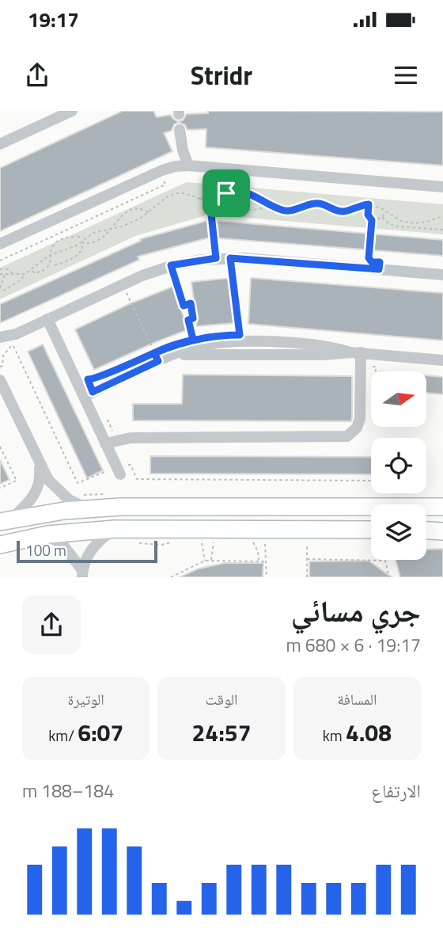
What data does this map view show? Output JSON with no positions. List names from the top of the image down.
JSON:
{
  "scale_bar": "100 m",
  "north": "right",
  "page": {
    "status": "19:17",
    "header": "Stridr",
    "scale": "100 m",
    "heading": ["جري مسائي", "19:17 · 6 × 680 m"],
    "stats": [
      ["المسافة", "4.08 km"],
      ["الوقت", "24:57"],
      ["الوتيرة", "6:07 /km"]
    ],
    "chart": ["الارتفاع", "184–188 m"]
  }
}
